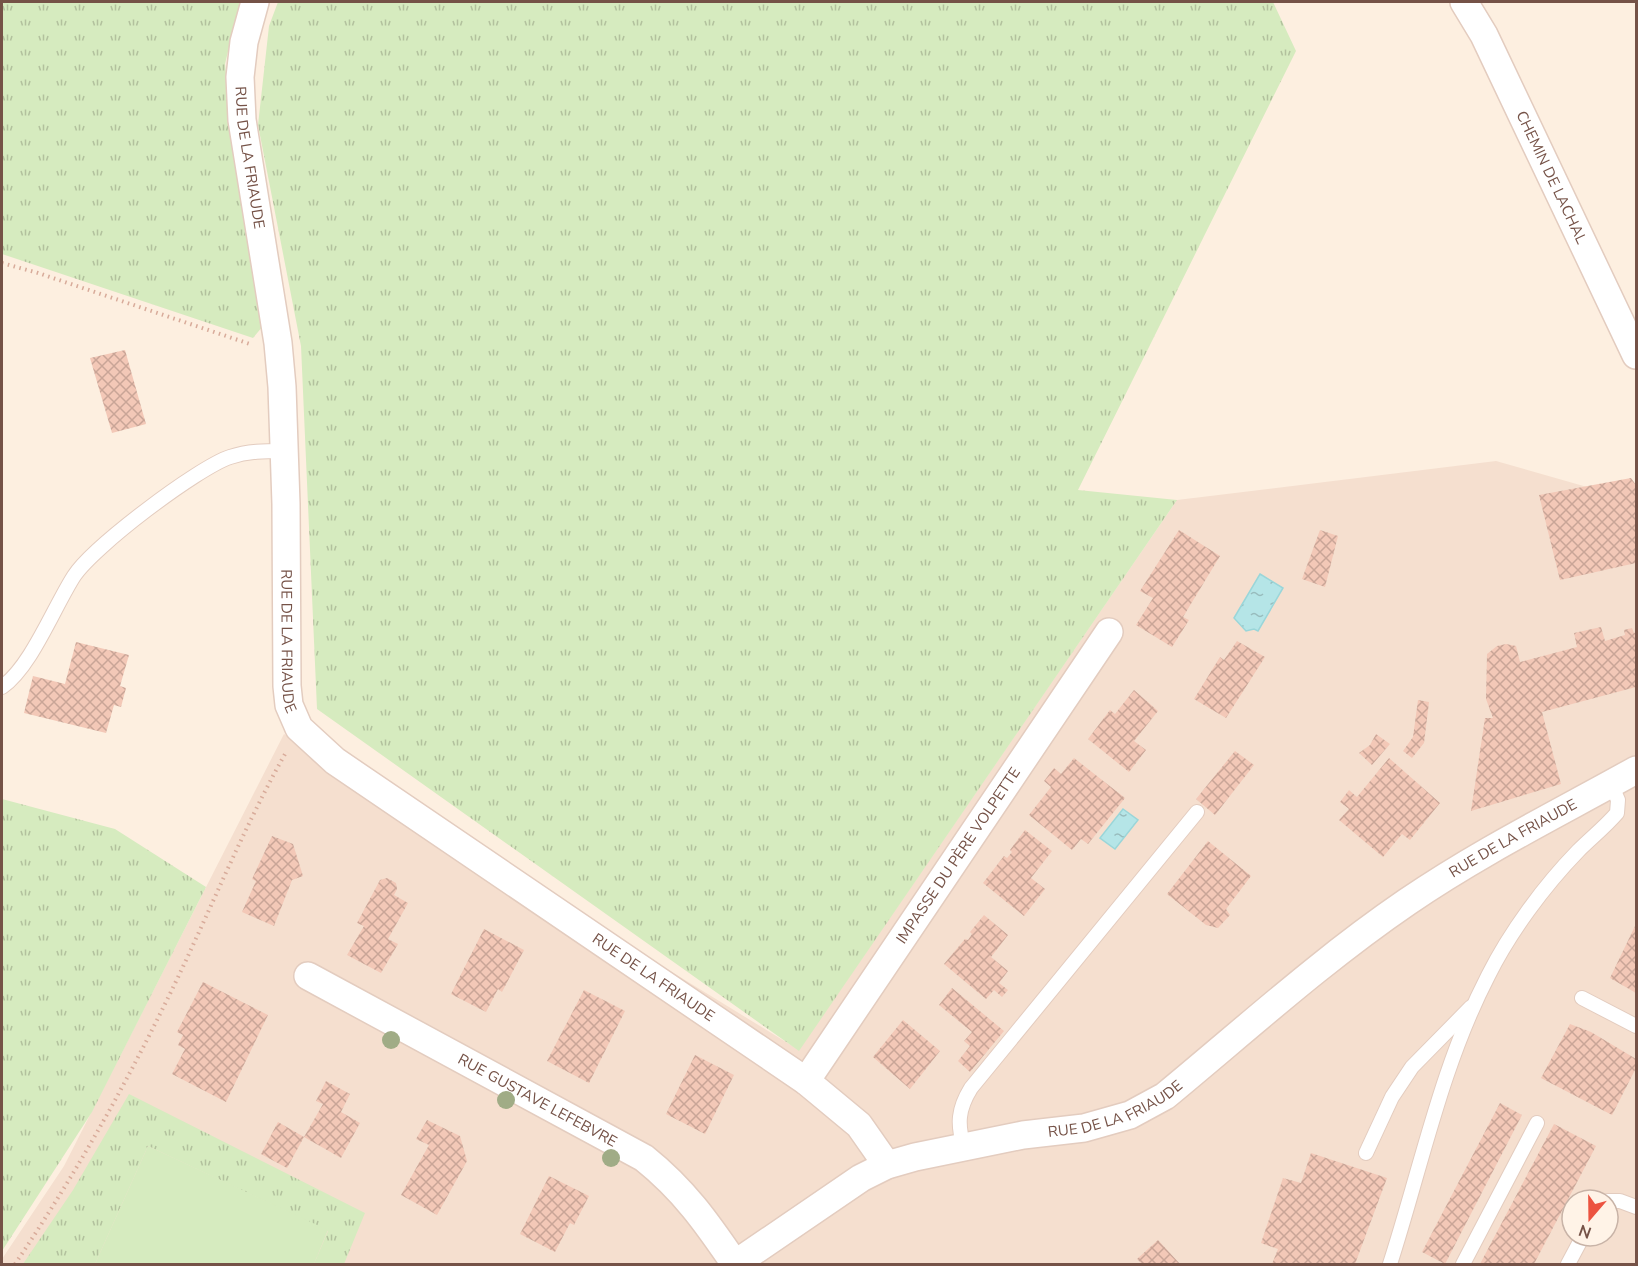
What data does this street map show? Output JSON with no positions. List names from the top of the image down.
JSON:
{
  "streets": {
    "street": [
      "RUE DE LA FRIAUDE",
      "CHEMIN DE LACHAL",
      "IMPASSE DU PÈRE VOLPETTE",
      "RUE GUSTAVE LEFEBVRE"
    ]
  },
  "crossings": [
    ["RUE DE LA FRIAUDE", "IMPASSE DU PÈRE VOLPETTE"]
  ],
  "north": "bottom"
}
